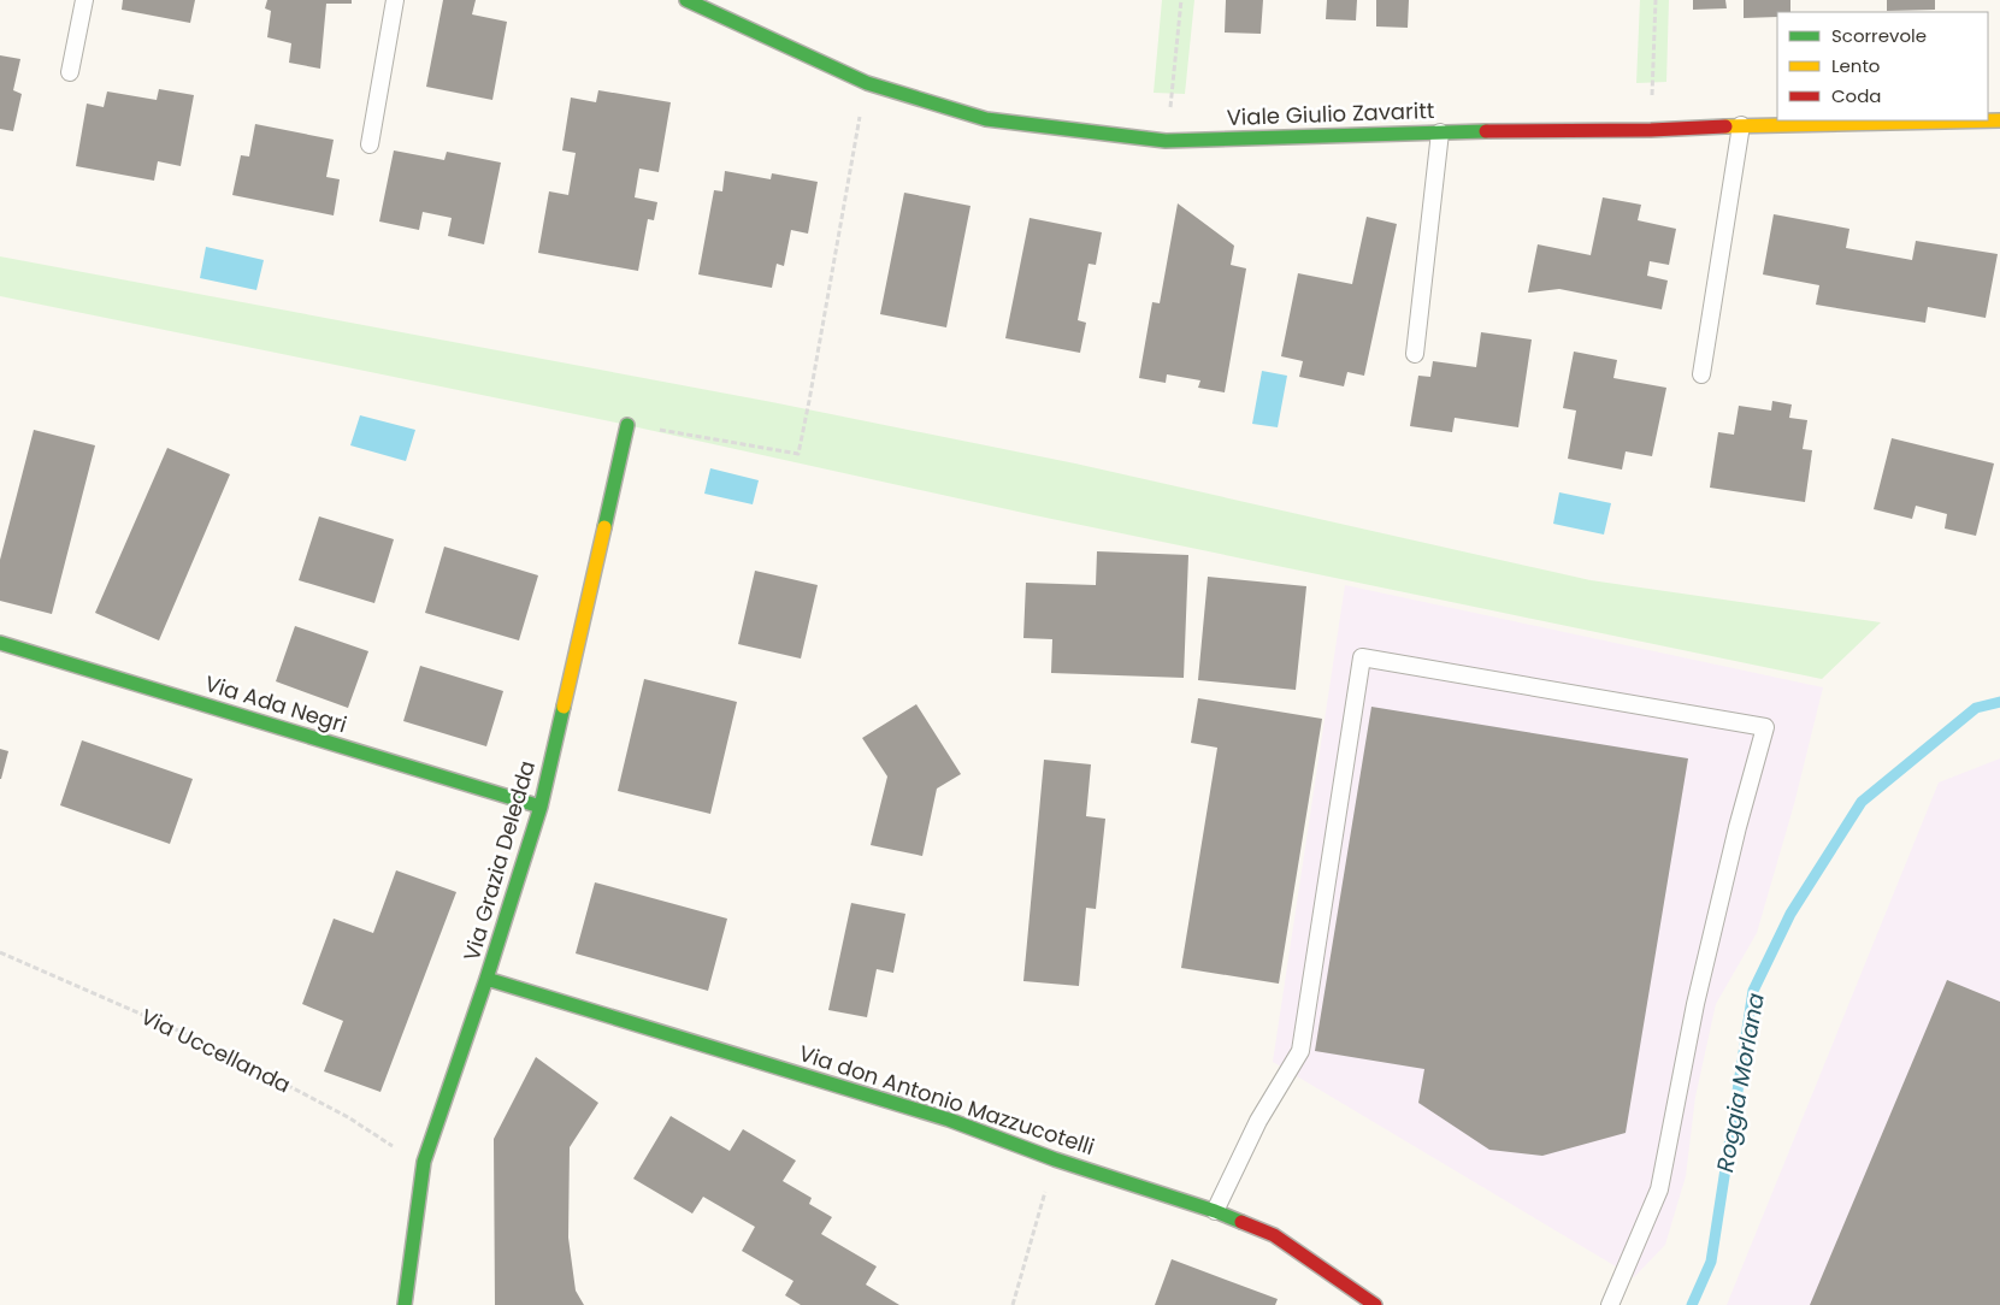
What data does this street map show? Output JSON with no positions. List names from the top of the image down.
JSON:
{
  "streets": {
    "street": [
      "Viale Giulio Zavaritt",
      "Via Ada Negri",
      "Via Grazia Deledda",
      "Via don Antonio Mazzucotelli"
    ],
    "path": ["Via Uccellanda"]
  },
  "crossings": [
    ["Via Ada Negri", "Via Grazia Deledda"],
    ["Via Grazia Deledda", "Via Uccellanda"],
    ["Via Grazia Deledda", "Via don Antonio Mazzucotelli"]
  ],
  "water": ["Roggia Morlana"],
  "legend": ["Scorrevole", "Lento", "Coda"]
}
